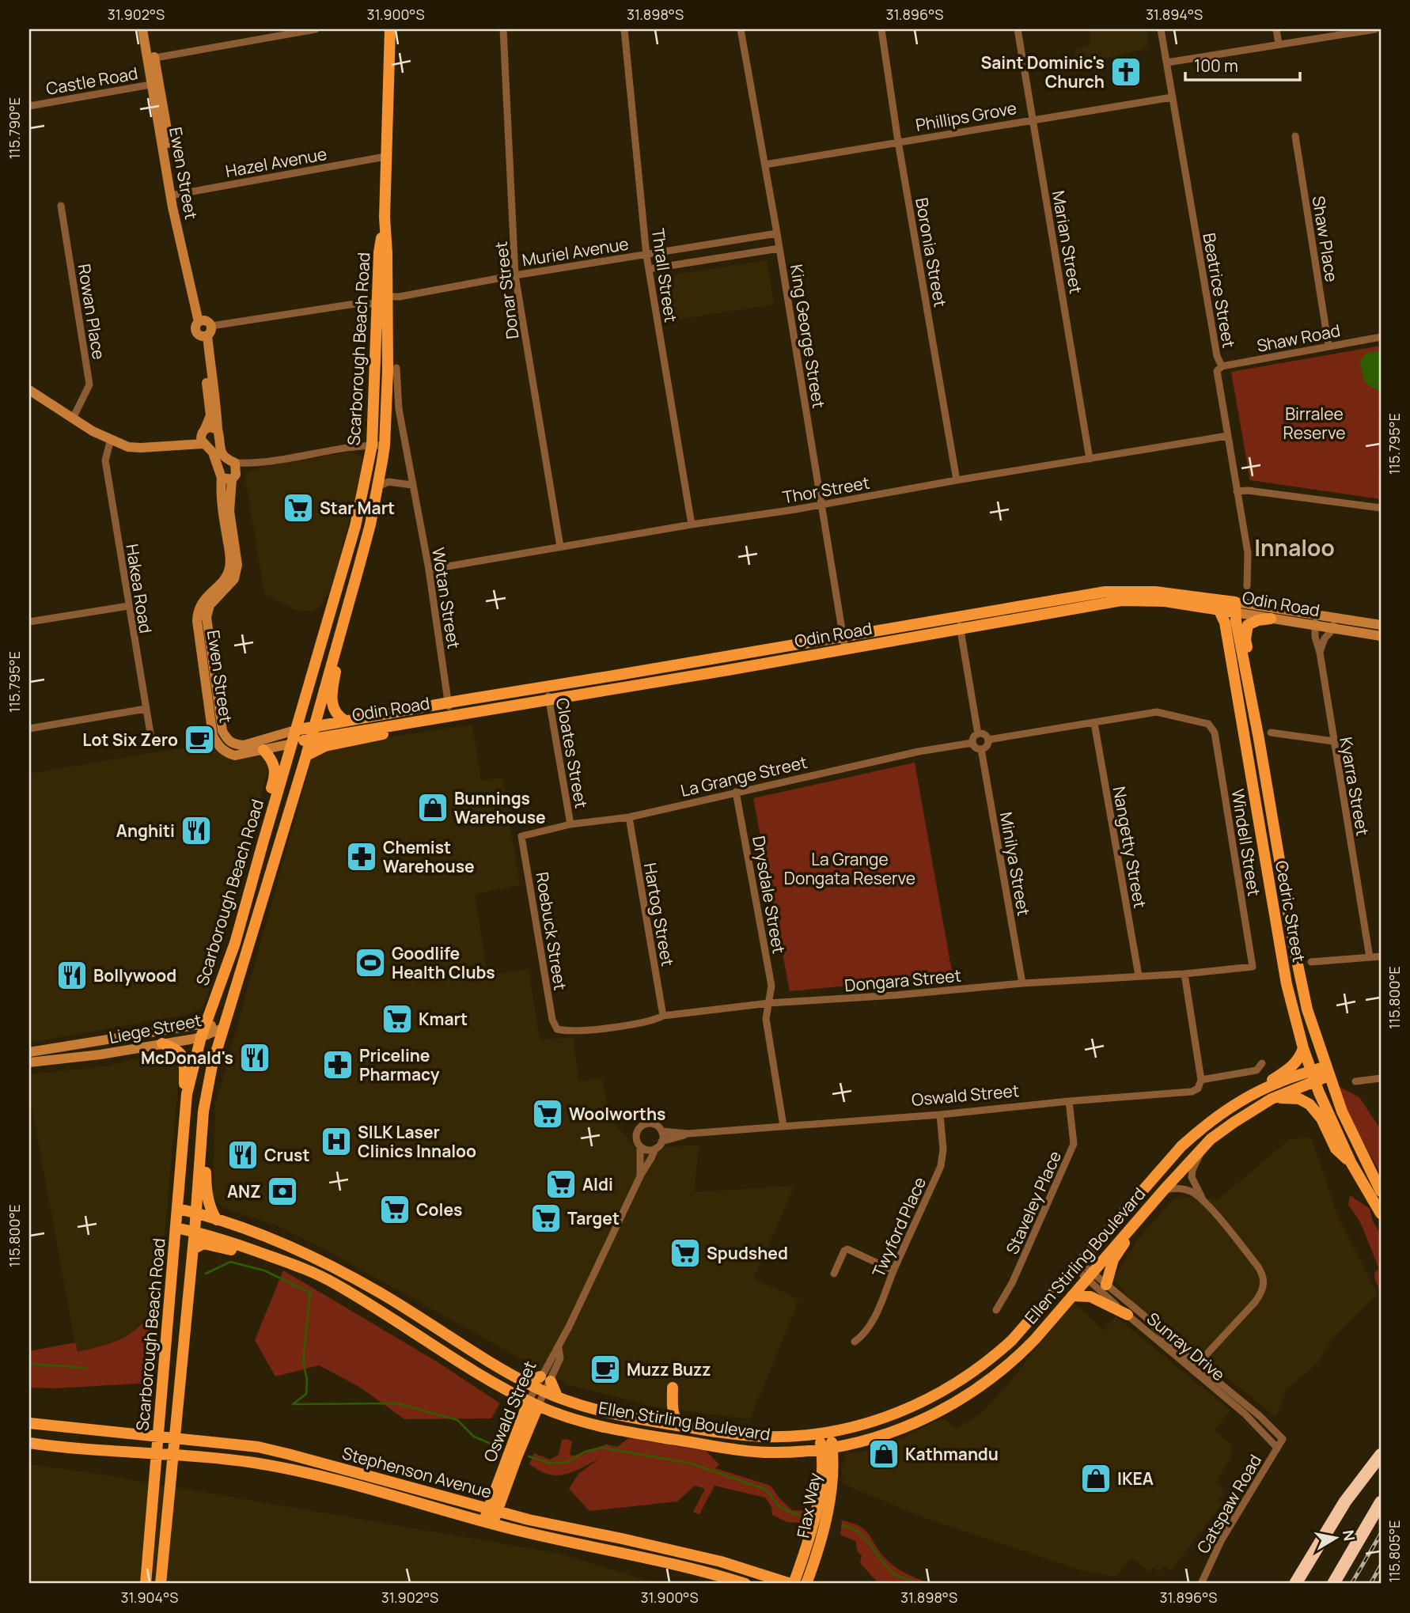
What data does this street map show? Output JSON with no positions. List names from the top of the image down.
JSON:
{
  "streets": {
    "main road": [
      "Ewen Street",
      "Scarborough Beach Road",
      "Odin Road",
      "Cedric Street",
      "Liege Street",
      "Oswald Street",
      "Ellen Stirling Boulevard",
      "Stephenson Avenue",
      "Flax Way"
    ],
    "street": [
      "Castle Road",
      "Phillips Grove",
      "Hazel Avenue",
      "Shaw Place",
      "Marian Street",
      "Muriel Avenue",
      "Boronia Street",
      "Thrall Street",
      "Donar Street",
      "Beatrice Street",
      "Rowan Place",
      "King George Street",
      "Shaw Road",
      "Thor Street",
      "Hakea Road",
      "Wotan Street",
      "Cloates Street",
      "La Grange Street",
      "Kyarra Street",
      "Windell Street",
      "Nangetty Street",
      "Minilya Street",
      "Drysdale Street",
      "Hartog Street",
      "Roebuck Street",
      "Dongara Street",
      "Staveley Place",
      "Twyford Place",
      "Sunray Drive",
      "Catspaw Road"
    ]
  },
  "crossings": [
    ["Castle Road", "Ewen Street"],
    ["Phillips Grove", "Marian Street"],
    ["Phillips Grove", "Boronia Street"],
    ["Phillips Grove", "Beatrice Street"],
    ["Phillips Grove", "King George Street"],
    ["Hazel Avenue", "Ewen Street"],
    ["Hazel Avenue", "Scarborough Beach Road"],
    ["Ewen Street", "Muriel Avenue"],
    ["Ewen Street", "Scarborough Beach Road"],
    ["Ewen Street", "Odin Road"],
    ["Shaw Place", "Shaw Road"],
    ["Marian Street", "Thor Street"],
    ["Muriel Avenue", "Thrall Street"],
    ["Muriel Avenue", "Donar Street"],
    ["Muriel Avenue", "King George Street"],
    ["Muriel Avenue", "Scarborough Beach Road"],
    ["Boronia Street", "Thor Street"],
    ["Thrall Street", "Thor Street"],
    ["Donar Street", "Thor Street"],
    ["Beatrice Street", "Shaw Road"],
    ["Beatrice Street", "Thor Street"],
    ["King George Street", "Thor Street"],
    ["King George Street", "Odin Road"],
    ["Scarborough Beach Road", "Odin Road"],
    ["Scarborough Beach Road", "Liege Street"],
    ["Scarborough Beach Road", "Ellen Stirling Boulevard"],
    ["Scarborough Beach Road", "Stephenson Avenue"],
    ["Thor Street", "Wotan Street"],
    ["Wotan Street", "Odin Road"],
    ["Odin Road", "Cloates Street"],
    ["Odin Road", "Kyarra Street"],
    ["Odin Road", "Cedric Street"],
    ["Cloates Street", "La Grange Street"],
    ["La Grange Street", "Minilya Street"],
    ["La Grange Street", "Drysdale Street"],
    ["La Grange Street", "Hartog Street"],
    ["La Grange Street", "Roebuck Street"],
    ["Windell Street", "Nangetty Street"],
    ["Windell Street", "Dongara Street"],
    ["Nangetty Street", "Dongara Street"],
    ["Minilya Street", "Dongara Street"],
    ["Drysdale Street", "Dongara Street"],
    ["Drysdale Street", "Oswald Street"],
    ["Cedric Street", "Ellen Stirling Boulevard"],
    ["Hartog Street", "Dongara Street"],
    ["Roebuck Street", "Dongara Street"],
    ["Oswald Street", "Staveley Place"],
    ["Oswald Street", "Twyford Place"],
    ["Oswald Street", "Ellen Stirling Boulevard"],
    ["Oswald Street", "Stephenson Avenue"],
    ["Ellen Stirling Boulevard", "Sunray Drive"],
    ["Ellen Stirling Boulevard", "Flax Way"],
    ["Sunray Drive", "Catspaw Road"],
    ["Stephenson Avenue", "Flax Way"]
  ],
  "districts": ["Innaloo"],
  "parks": ["Birralee Reserve", "La Grange Dongata Reserve"],
  "places": {
    "church": ["Saint Dominic's Church"],
    "supermarket": [
      "Star Mart",
      "Kmart",
      "Woolworths",
      "Aldi",
      "Coles",
      "Target",
      "Spudshed"
    ],
    "cafe": ["Lot Six Zero", "Muzz Buzz"],
    "shop": ["Bunnings Warehouse", "Kathmandu", "IKEA"],
    "restaurant": [
      "Anghiti",
      "Bollywood",
      "McDonald's",
      "Crust"
    ],
    "pharmacy": ["Chemist Warehouse", "Priceline Pharmacy"],
    "sports": ["Goodlife Health Clubs"],
    "hospital": ["SILK Laser Clinics Innaloo"],
    "bank": ["ANZ"]
  },
  "scale_bar": "100 m",
  "north": "right",
  "coordinates": [
    "31.902°S",
    "31.900°S",
    "31.898°S",
    "31.896°S",
    "31.894°S",
    "115.790°E",
    "115.795°E",
    "115.800°E",
    "115.805°E",
    "31.904°S"
  ]
}
